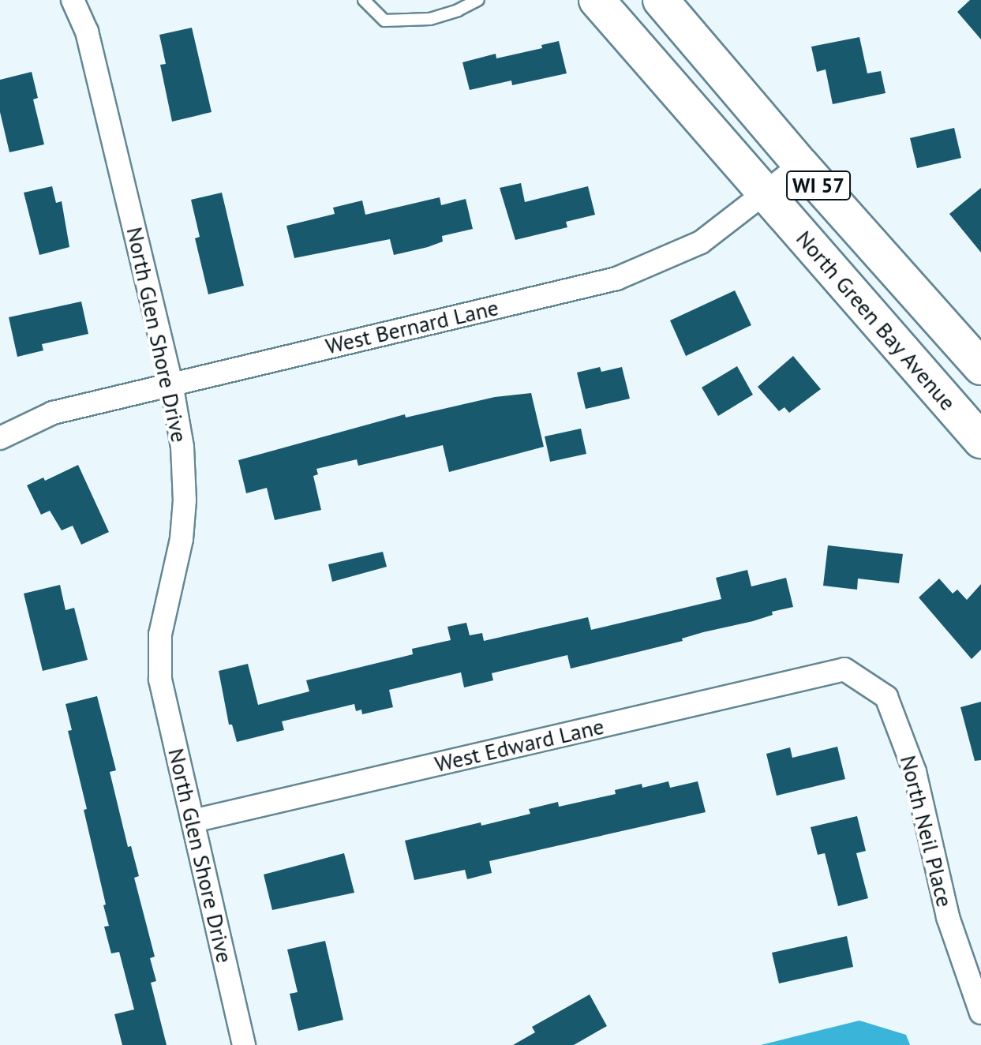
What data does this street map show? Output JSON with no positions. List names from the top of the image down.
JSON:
{
  "streets": {
    "main road": ["WI 57", "North Green Bay Avenue"],
    "street": [
      "West Bernard Lane",
      "North Glen Shore Drive",
      "West Edward Lane",
      "North Neil Place"
    ]
  },
  "crossings": [
    ["North Green Bay Avenue", "West Bernard Lane"],
    ["West Bernard Lane", "North Glen Shore Drive"],
    ["North Glen Shore Drive", "West Edward Lane"],
    ["West Edward Lane", "North Neil Place"]
  ]
}
